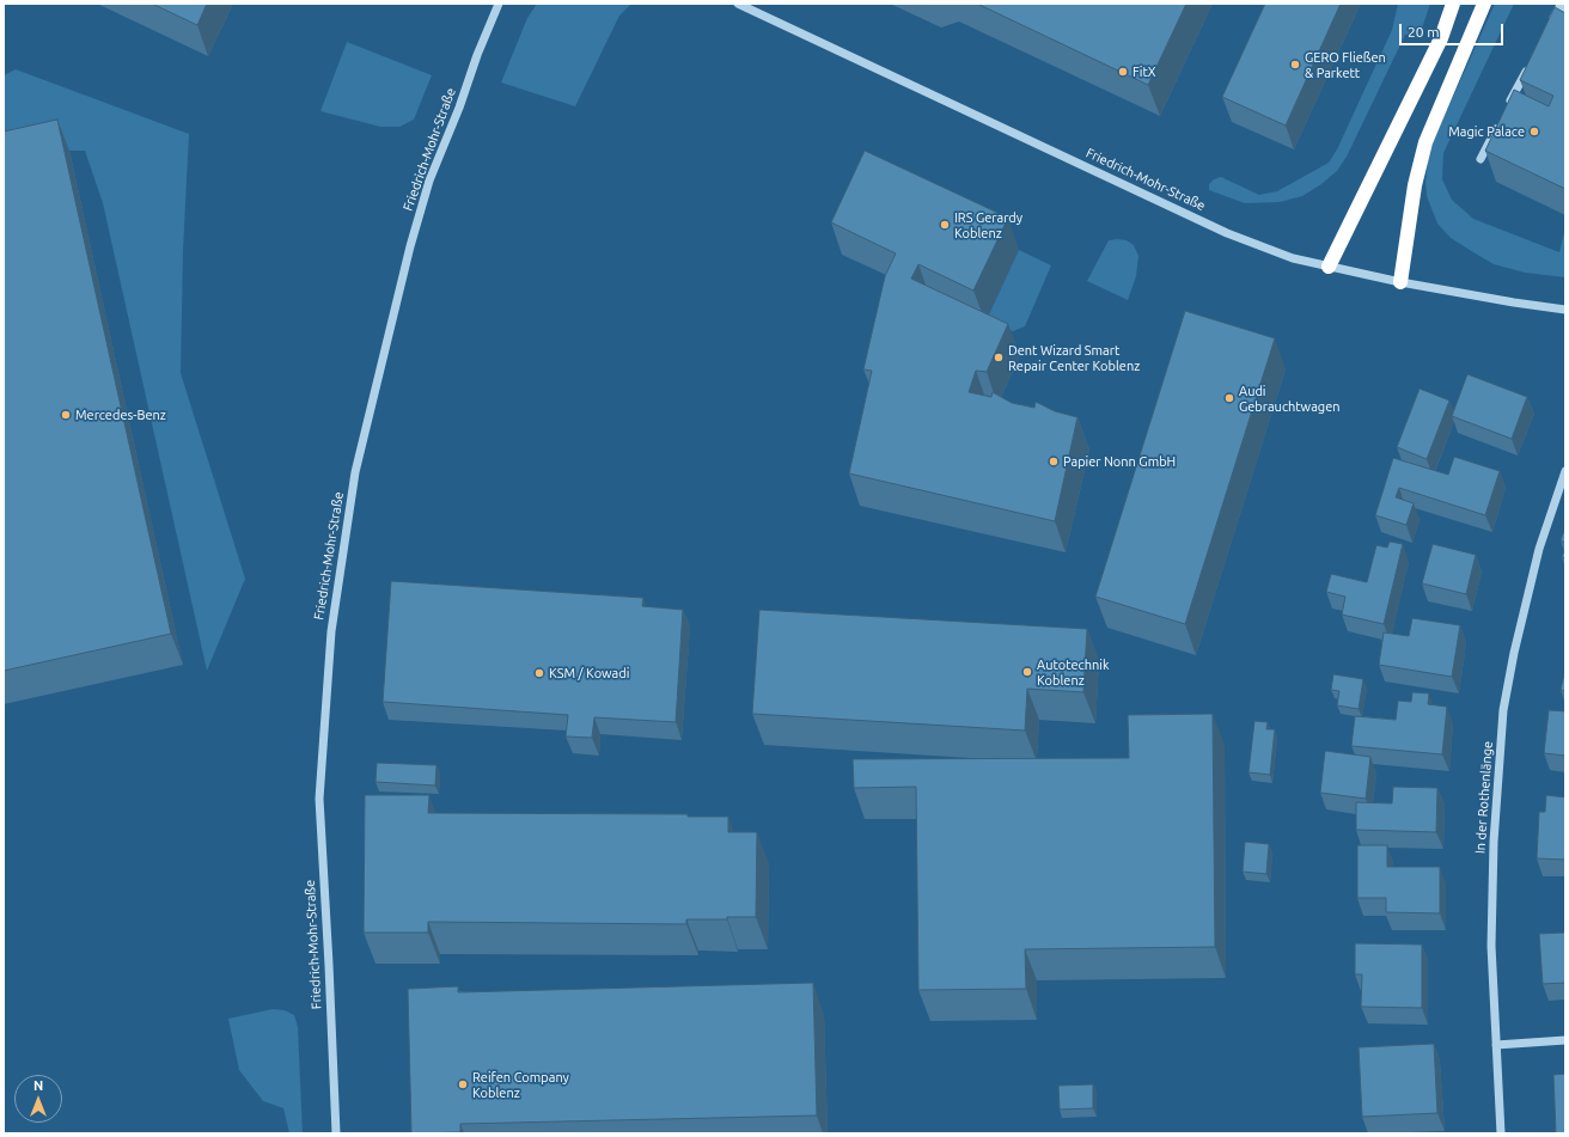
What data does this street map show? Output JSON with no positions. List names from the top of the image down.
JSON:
{
  "streets": {
    "street": ["Friedrich-Mohr-Straße", "In der Rothenlänge"]
  },
  "places": [
    "GERO Fließen & Parkett",
    "FitX",
    "Magic Palace",
    "IRS Gerardy Koblenz",
    "Dent Wizard Smart Repair Center Koblenz",
    "Audi Gebrauchtwagen",
    "Mercedes-Benz",
    "Papier Nonn GmbH",
    "Autotechnik Koblenz",
    "KSM / Kowadi",
    "Reifen Company Koblenz"
  ],
  "scale_bar": "20 m",
  "north": "top"
}
